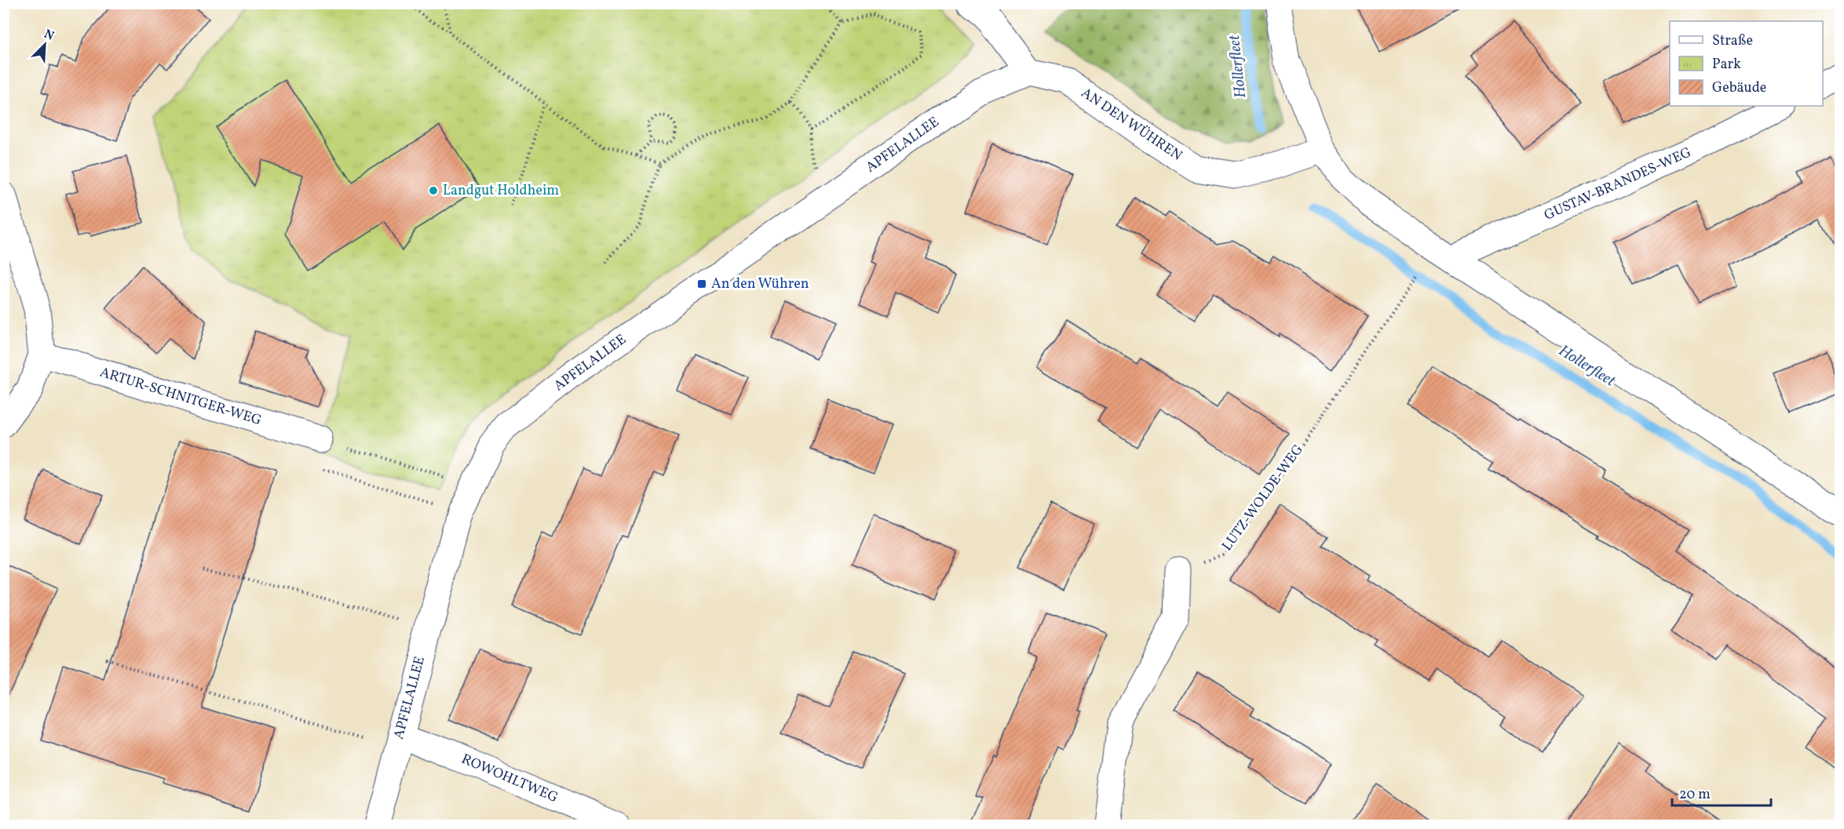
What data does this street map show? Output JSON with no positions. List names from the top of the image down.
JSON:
{
  "streets": {
    "street": [
      "AN DEN WÜHREN",
      "APFELALLEE",
      "GUSTAV-BRANDES-WEG",
      "ARTUR-SCHNITGER-WEG",
      "ROWOHLTWEG"
    ],
    "path": ["LUTZ-WOLDE-WEG"]
  },
  "crossings": [
    ["AN DEN WÜHREN", "APFELALLEE"],
    ["APFELALLEE", "ROWOHLTWEG"]
  ],
  "water": ["Hollerfleet"],
  "places": {
    "other": ["Landgut Holdheim"],
    "transit": ["An den Wühren"]
  },
  "legend": ["Straße", "Park", "Gebäude"],
  "scale_bar": "20 m",
  "north": "top right"
}
